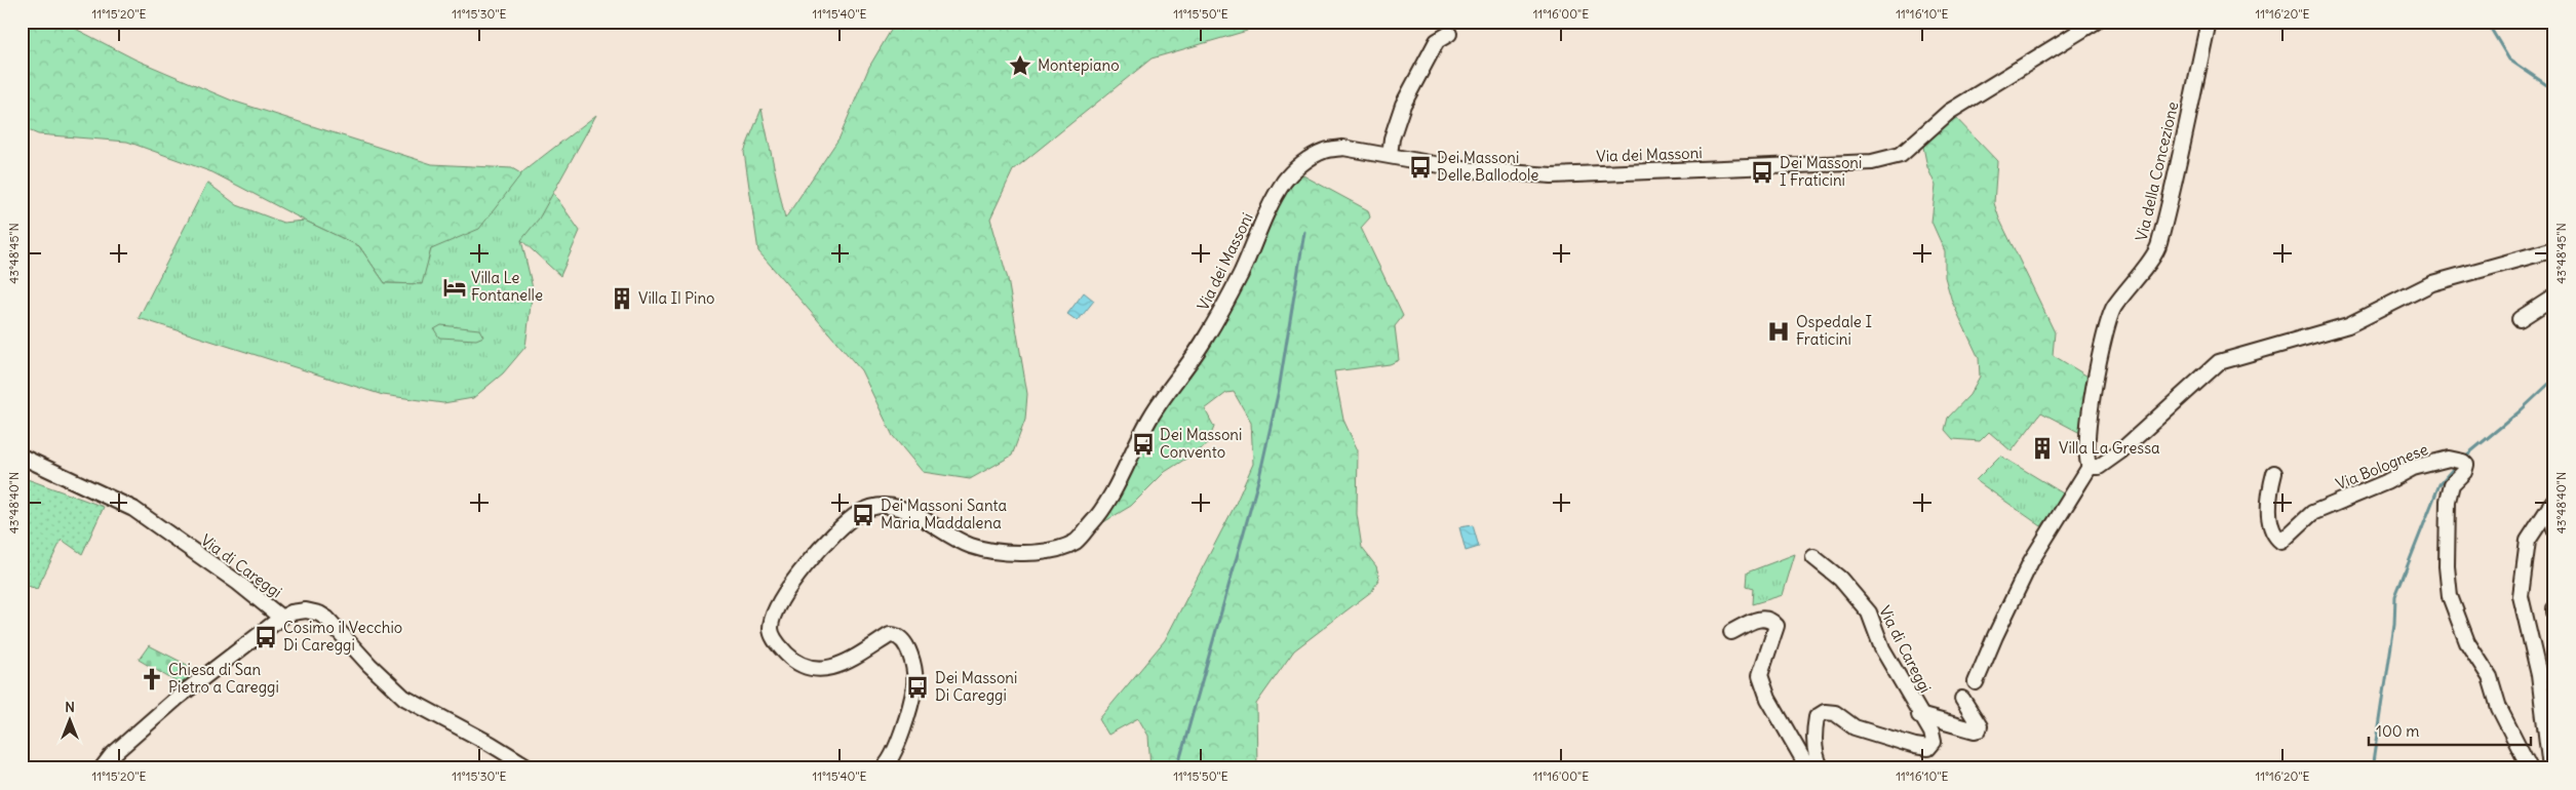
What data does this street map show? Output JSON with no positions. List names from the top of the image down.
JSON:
{
  "streets": {
    "street": [
      "Via dei Massoni",
      "Via della Concezione",
      "Via Bolognese",
      "Via di Careggi"
    ]
  },
  "places": {
    "place": ["Montepiano"],
    "bus stop": [
      "Dei Massoni Delle Ballodole",
      "Dei Massoni I Fraticini",
      "Dei Massoni Convento",
      "Dei Massoni Santa Maria Maddalena",
      "Cosimo il Vecchio Di Careggi",
      "Dei Massoni Di Careggi"
    ],
    "hotel": ["Villa Le Fontanelle"],
    "building": ["Villa Il Pino", "Villa La Gressa"],
    "hospital": ["Ospedale I Fraticini"],
    "church": ["Chiesa di San Pietro a Careggi"]
  },
  "scale_bar": "100 m",
  "north": "top",
  "coordinates": [
    "11°15'20\"E",
    "11°15'30\"E",
    "11°15'40\"E",
    "11°15'50\"E",
    "11°16'00\"E",
    "11°16'10\"E",
    "11°16'20\"E",
    "43°48'45\"N",
    "43°48'40\"N"
  ]
}
